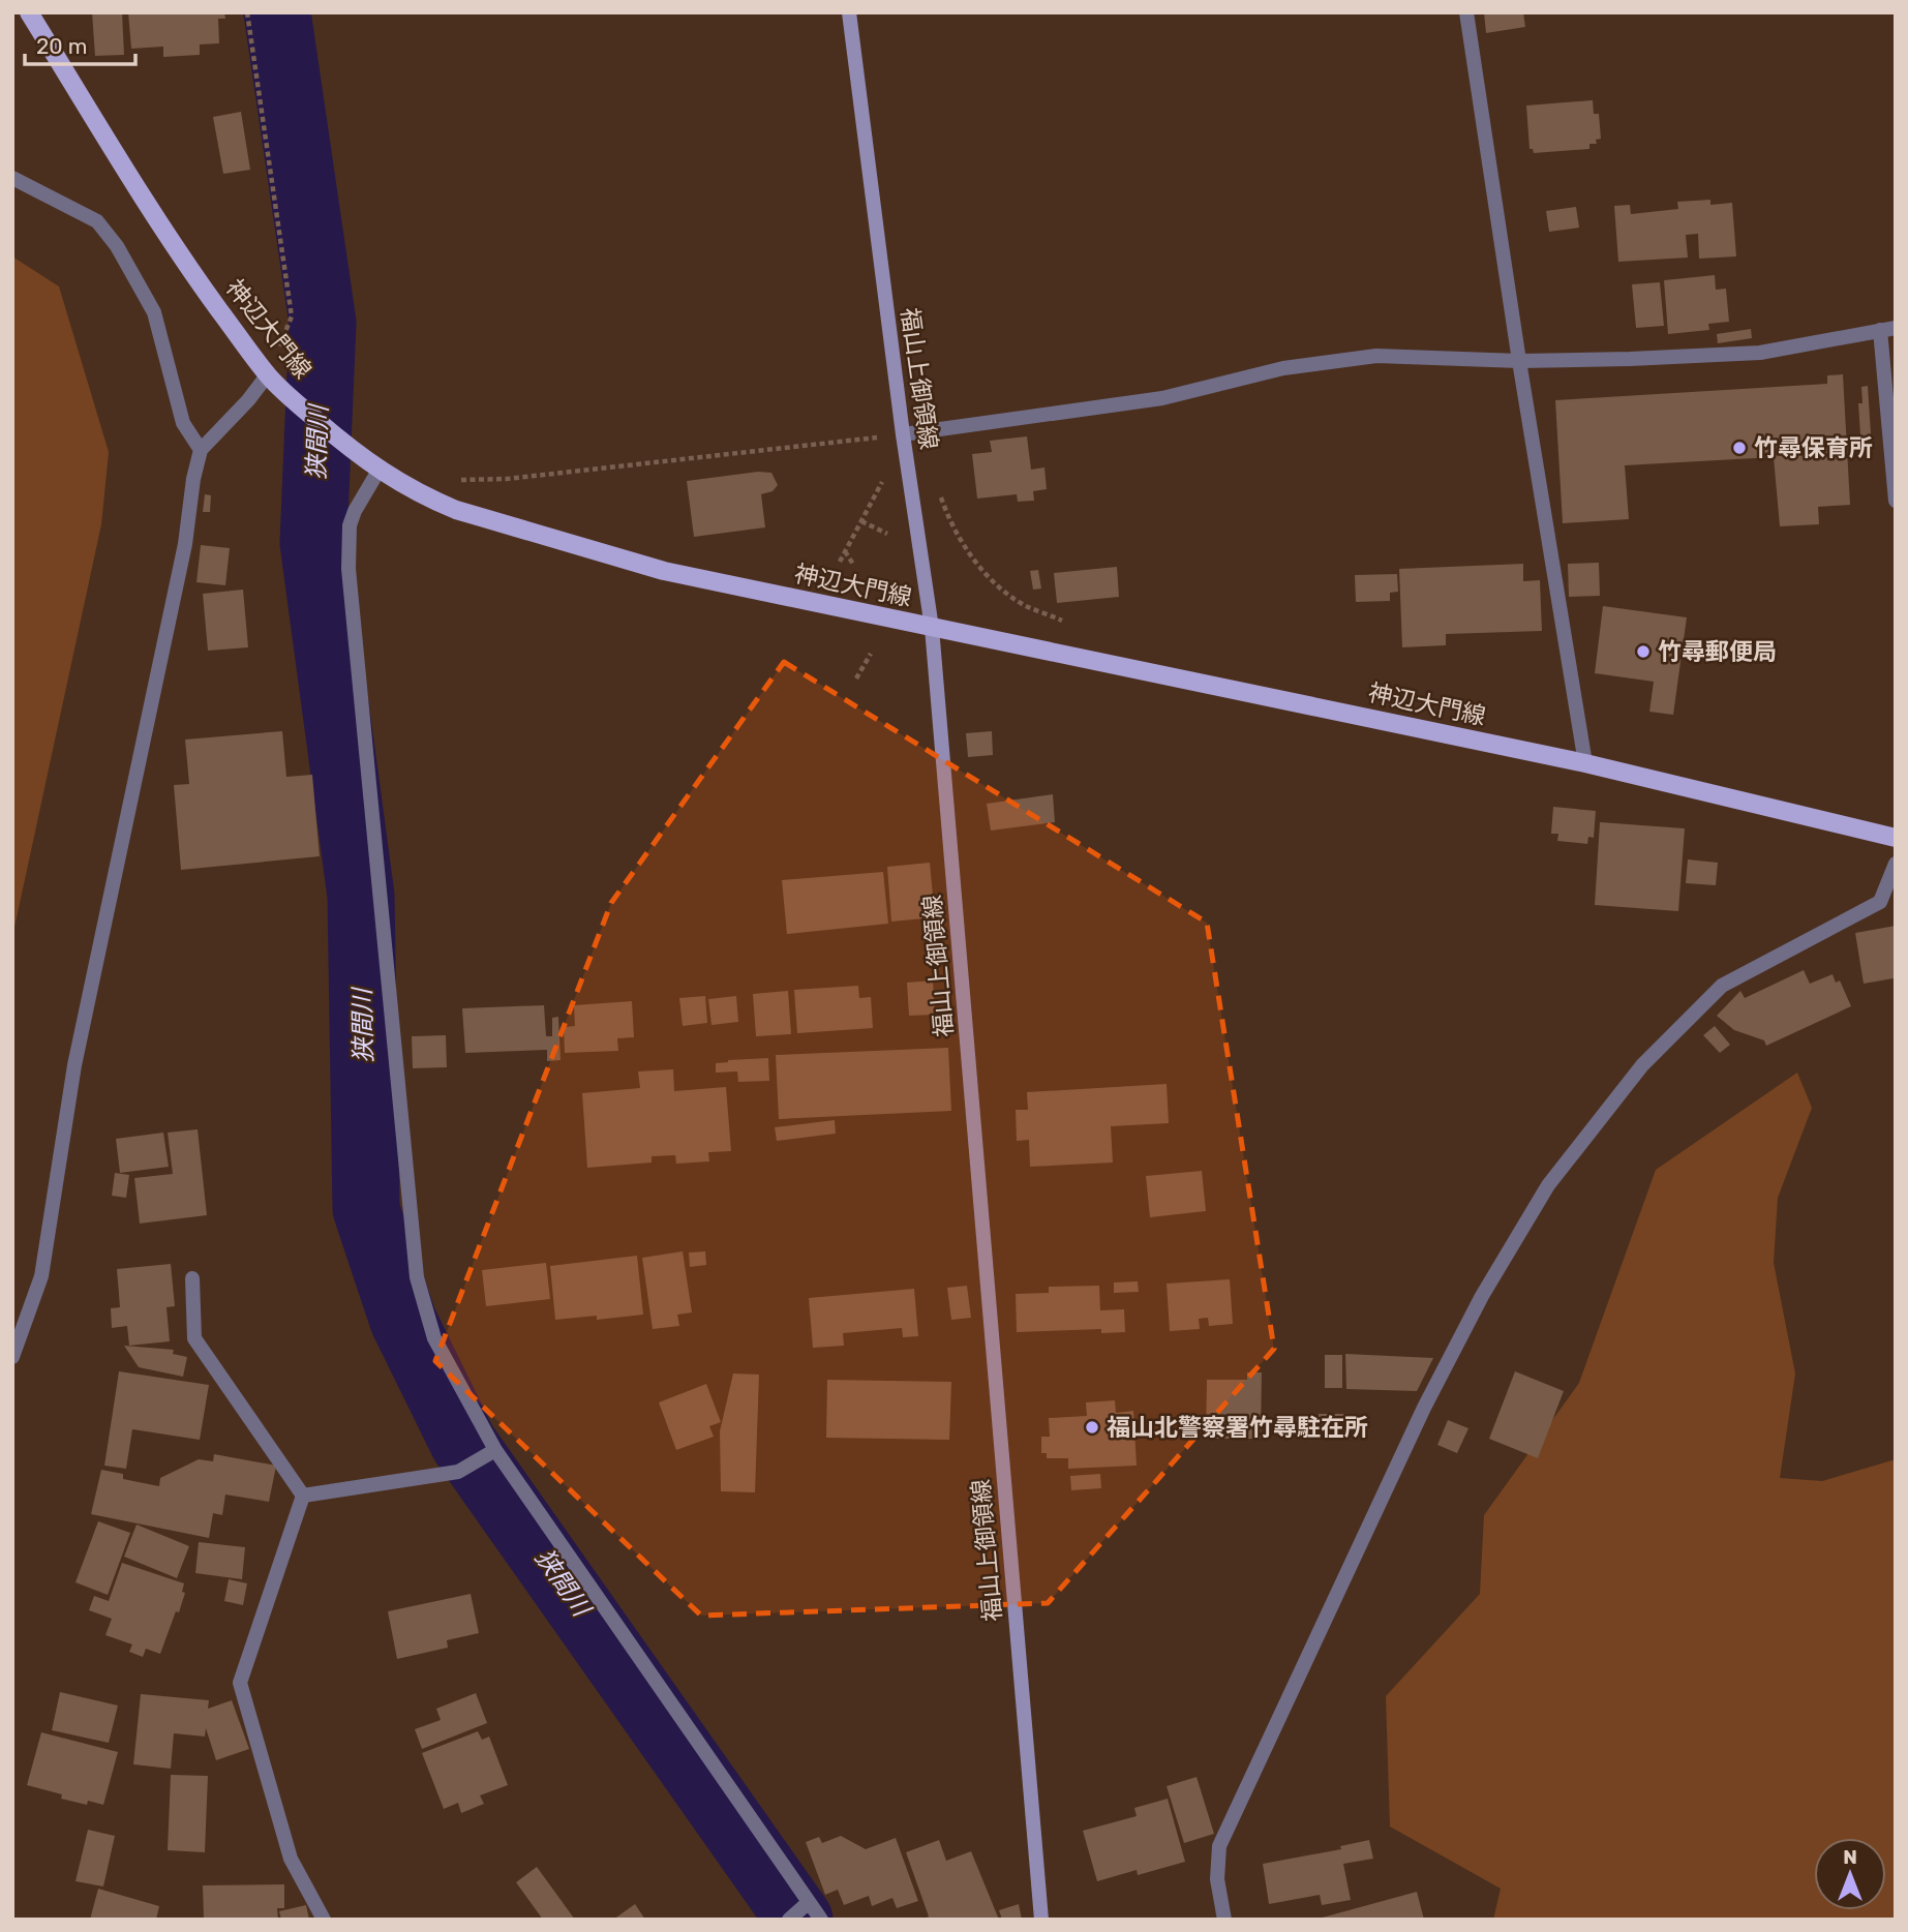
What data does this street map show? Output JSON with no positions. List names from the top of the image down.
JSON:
{
  "streets": {
    "main road": ["神辺大門線", "福山上御領線"]
  },
  "crossings": [
    ["神辺大門線", "福山上御領線"]
  ],
  "water": ["狭間川"],
  "places": ["竹尋保育所", "竹尋郵便局", "福山北警察署竹尋駐在所"],
  "scale_bar": "20 m",
  "north": "top"
}
